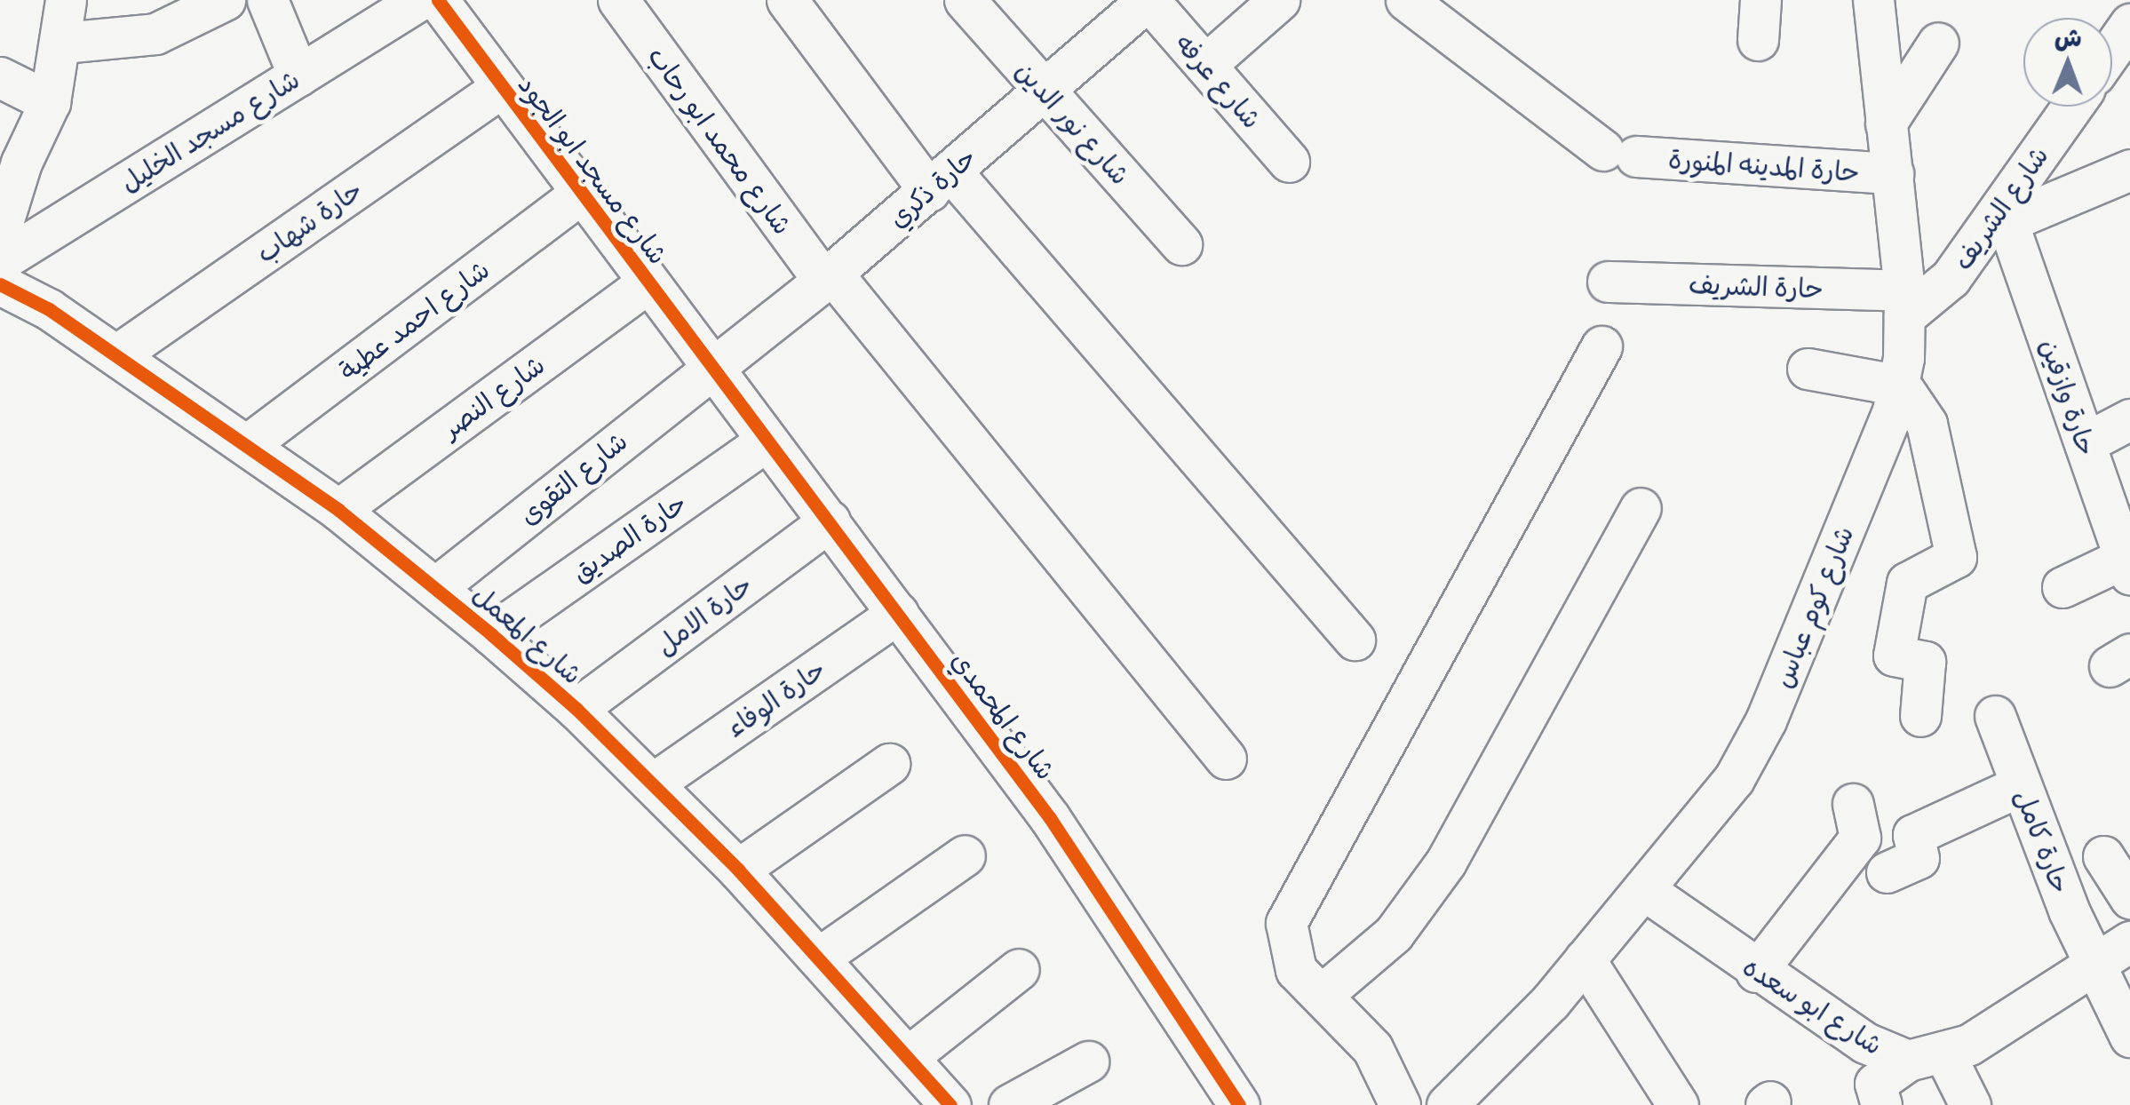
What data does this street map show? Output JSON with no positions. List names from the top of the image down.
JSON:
{
  "streets": {
    "street": [
      "شارع عرفه",
      "شارع نور الدين",
      "شارع مسجد الخليل",
      "شارع محمد ابو رحاب",
      "حارة المدينه المنورة",
      "شارع مسجد ابو الجود",
      "حارة ذكري",
      "شارع الشريف",
      "حارة شهاب",
      "حارة الشريف",
      "شارع احمد عطية",
      "شارع النصر",
      "حارة وازقين",
      "شارع التقوى",
      "حارة الصديق",
      "شارع كوم عباس",
      "حارة الامل",
      "شارع المعمل",
      "حارة الوفاء",
      "شارع المحمدي",
      "حارة كامل",
      "شارع ابو سعده"
    ]
  },
  "crossings": [
    ["شارع عرفه", "حارة ذكري"],
    ["شارع نور الدين", "حارة ذكري"],
    ["شارع محمد ابو رحاب", "حارة ذكري"],
    ["حارة المدينه المنورة", "شارع كوم عباس"],
    ["شارع مسجد ابو الجود", "حارة ذكري"],
    ["شارع مسجد ابو الجود", "حارة شهاب"],
    ["شارع مسجد ابو الجود", "شارع احمد عطية"],
    ["شارع مسجد ابو الجود", "شارع النصر"],
    ["شارع مسجد ابو الجود", "شارع التقوى"],
    ["شارع مسجد ابو الجود", "شارع المحمدي"],
    ["حارة ذكري", "شارع التقوى"],
    ["حارة ذكري", "شارع المحمدي"],
    ["شارع الشريف", "حارة الشريف"],
    ["شارع الشريف", "حارة وازقين"],
    ["شارع الشريف", "شارع كوم عباس"],
    ["حارة شهاب", "شارع المعمل"],
    ["حارة الشريف", "شارع كوم عباس"],
    ["شارع احمد عطية", "شارع المعمل"],
    ["شارع النصر", "شارع المعمل"],
    ["شارع التقوى", "شارع المعمل"],
    ["شارع التقوى", "شارع المحمدي"],
    ["حارة الصديق", "شارع المعمل"],
    ["حارة الصديق", "شارع المحمدي"],
    ["شارع كوم عباس", "شارع ابو سعده"],
    ["حارة الامل", "شارع المعمل"],
    ["حارة الامل", "شارع المحمدي"],
    ["شارع المعمل", "حارة الوفاء"],
    ["حارة الوفاء", "شارع المحمدي"]
  ],
  "north": "top"
}
